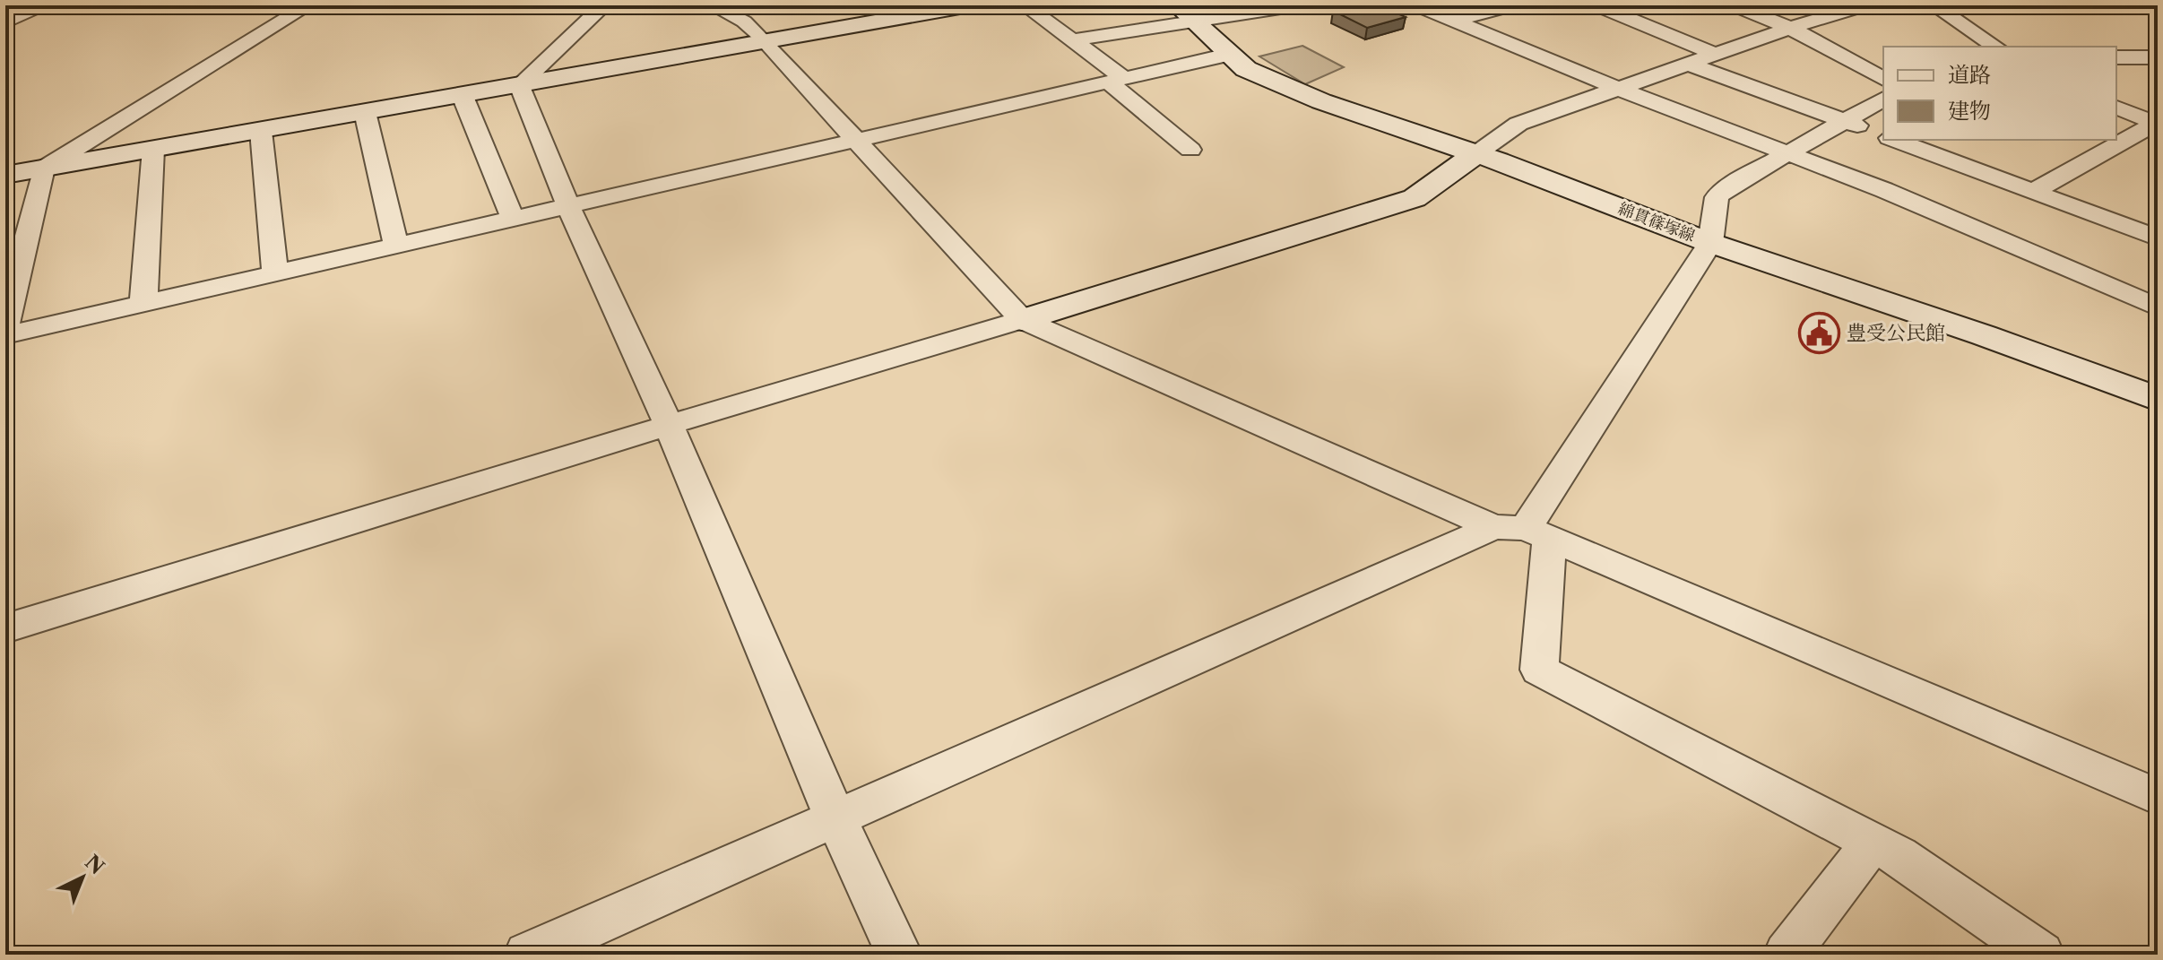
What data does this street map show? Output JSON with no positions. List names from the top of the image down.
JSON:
{
  "streets": {
    "street": ["綿貫篠塚線"]
  },
  "places": {
    "public building": ["豊受公民館"]
  },
  "legend": ["道路", "建物"],
  "north": "top right"
}
